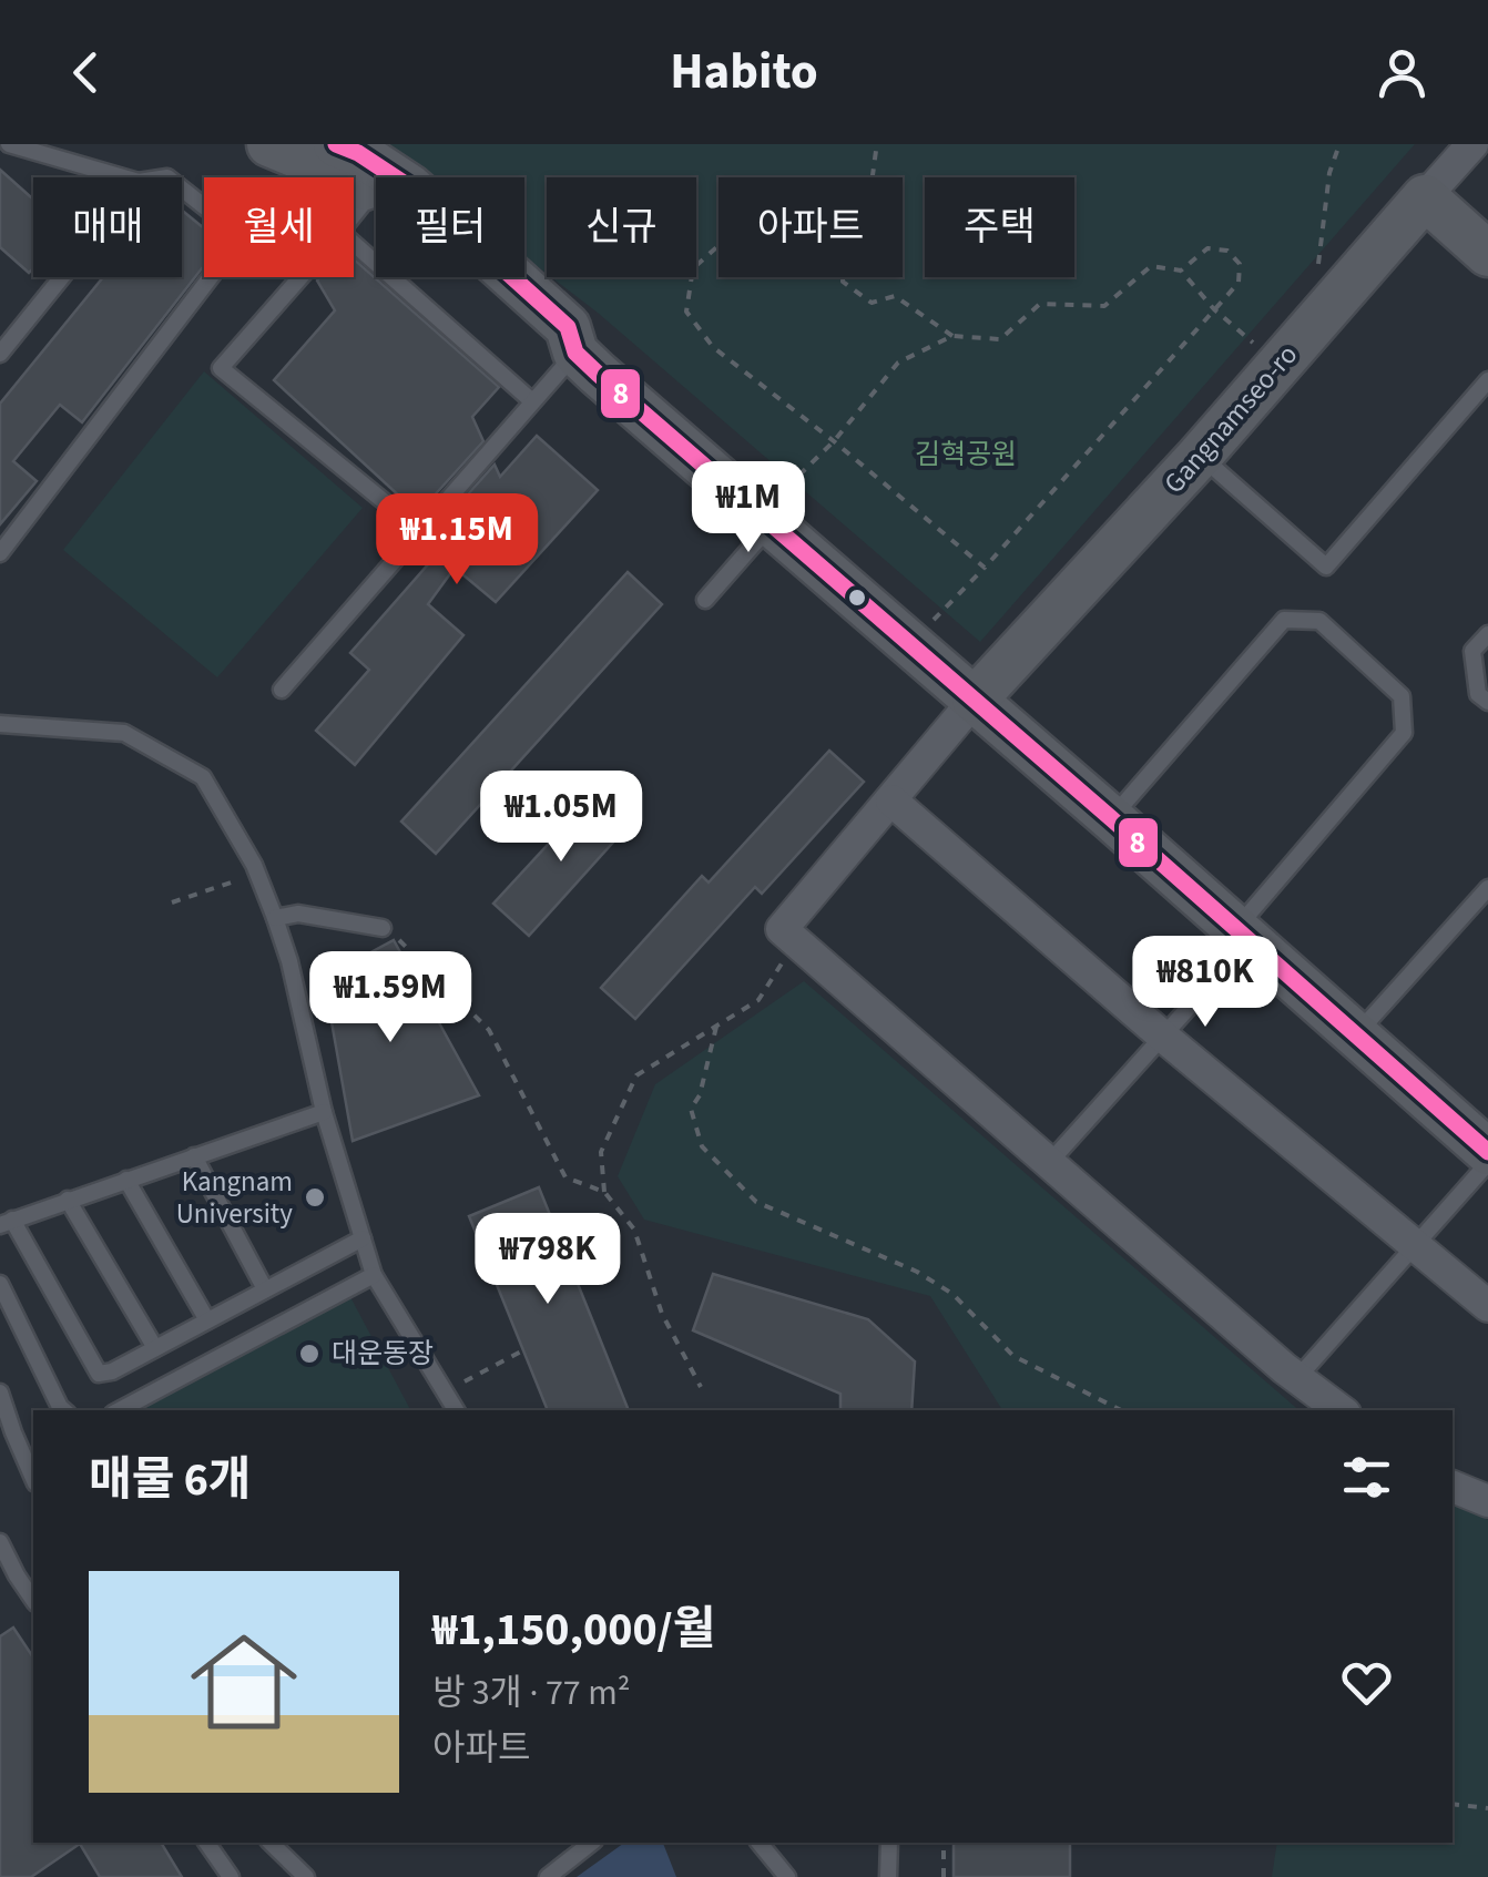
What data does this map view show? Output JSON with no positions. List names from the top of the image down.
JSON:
{
  "streets": {
    "street": ["Gangnamseo-ro"]
  },
  "parks": ["김혁공원"],
  "places": ["Kangnam University", "대운동장"],
  "lines": ["transit line 8"],
  "page": {
    "header": "Habito",
    "chip": [
      "매매",
      "월세",
      "필터",
      "신규",
      "아파트",
      "주택"
    ],
    "price": [
      "₩1M",
      "₩1.15M",
      "₩1.05M",
      "₩810K",
      "₩1.59M",
      "₩798K"
    ],
    "heading": "매물 6개",
    "list": [
      {
        "name": "₩1,150,000/월",
        "note": "방 3개 · 77 m² · 아파트"
      }
    ]
  }
}
